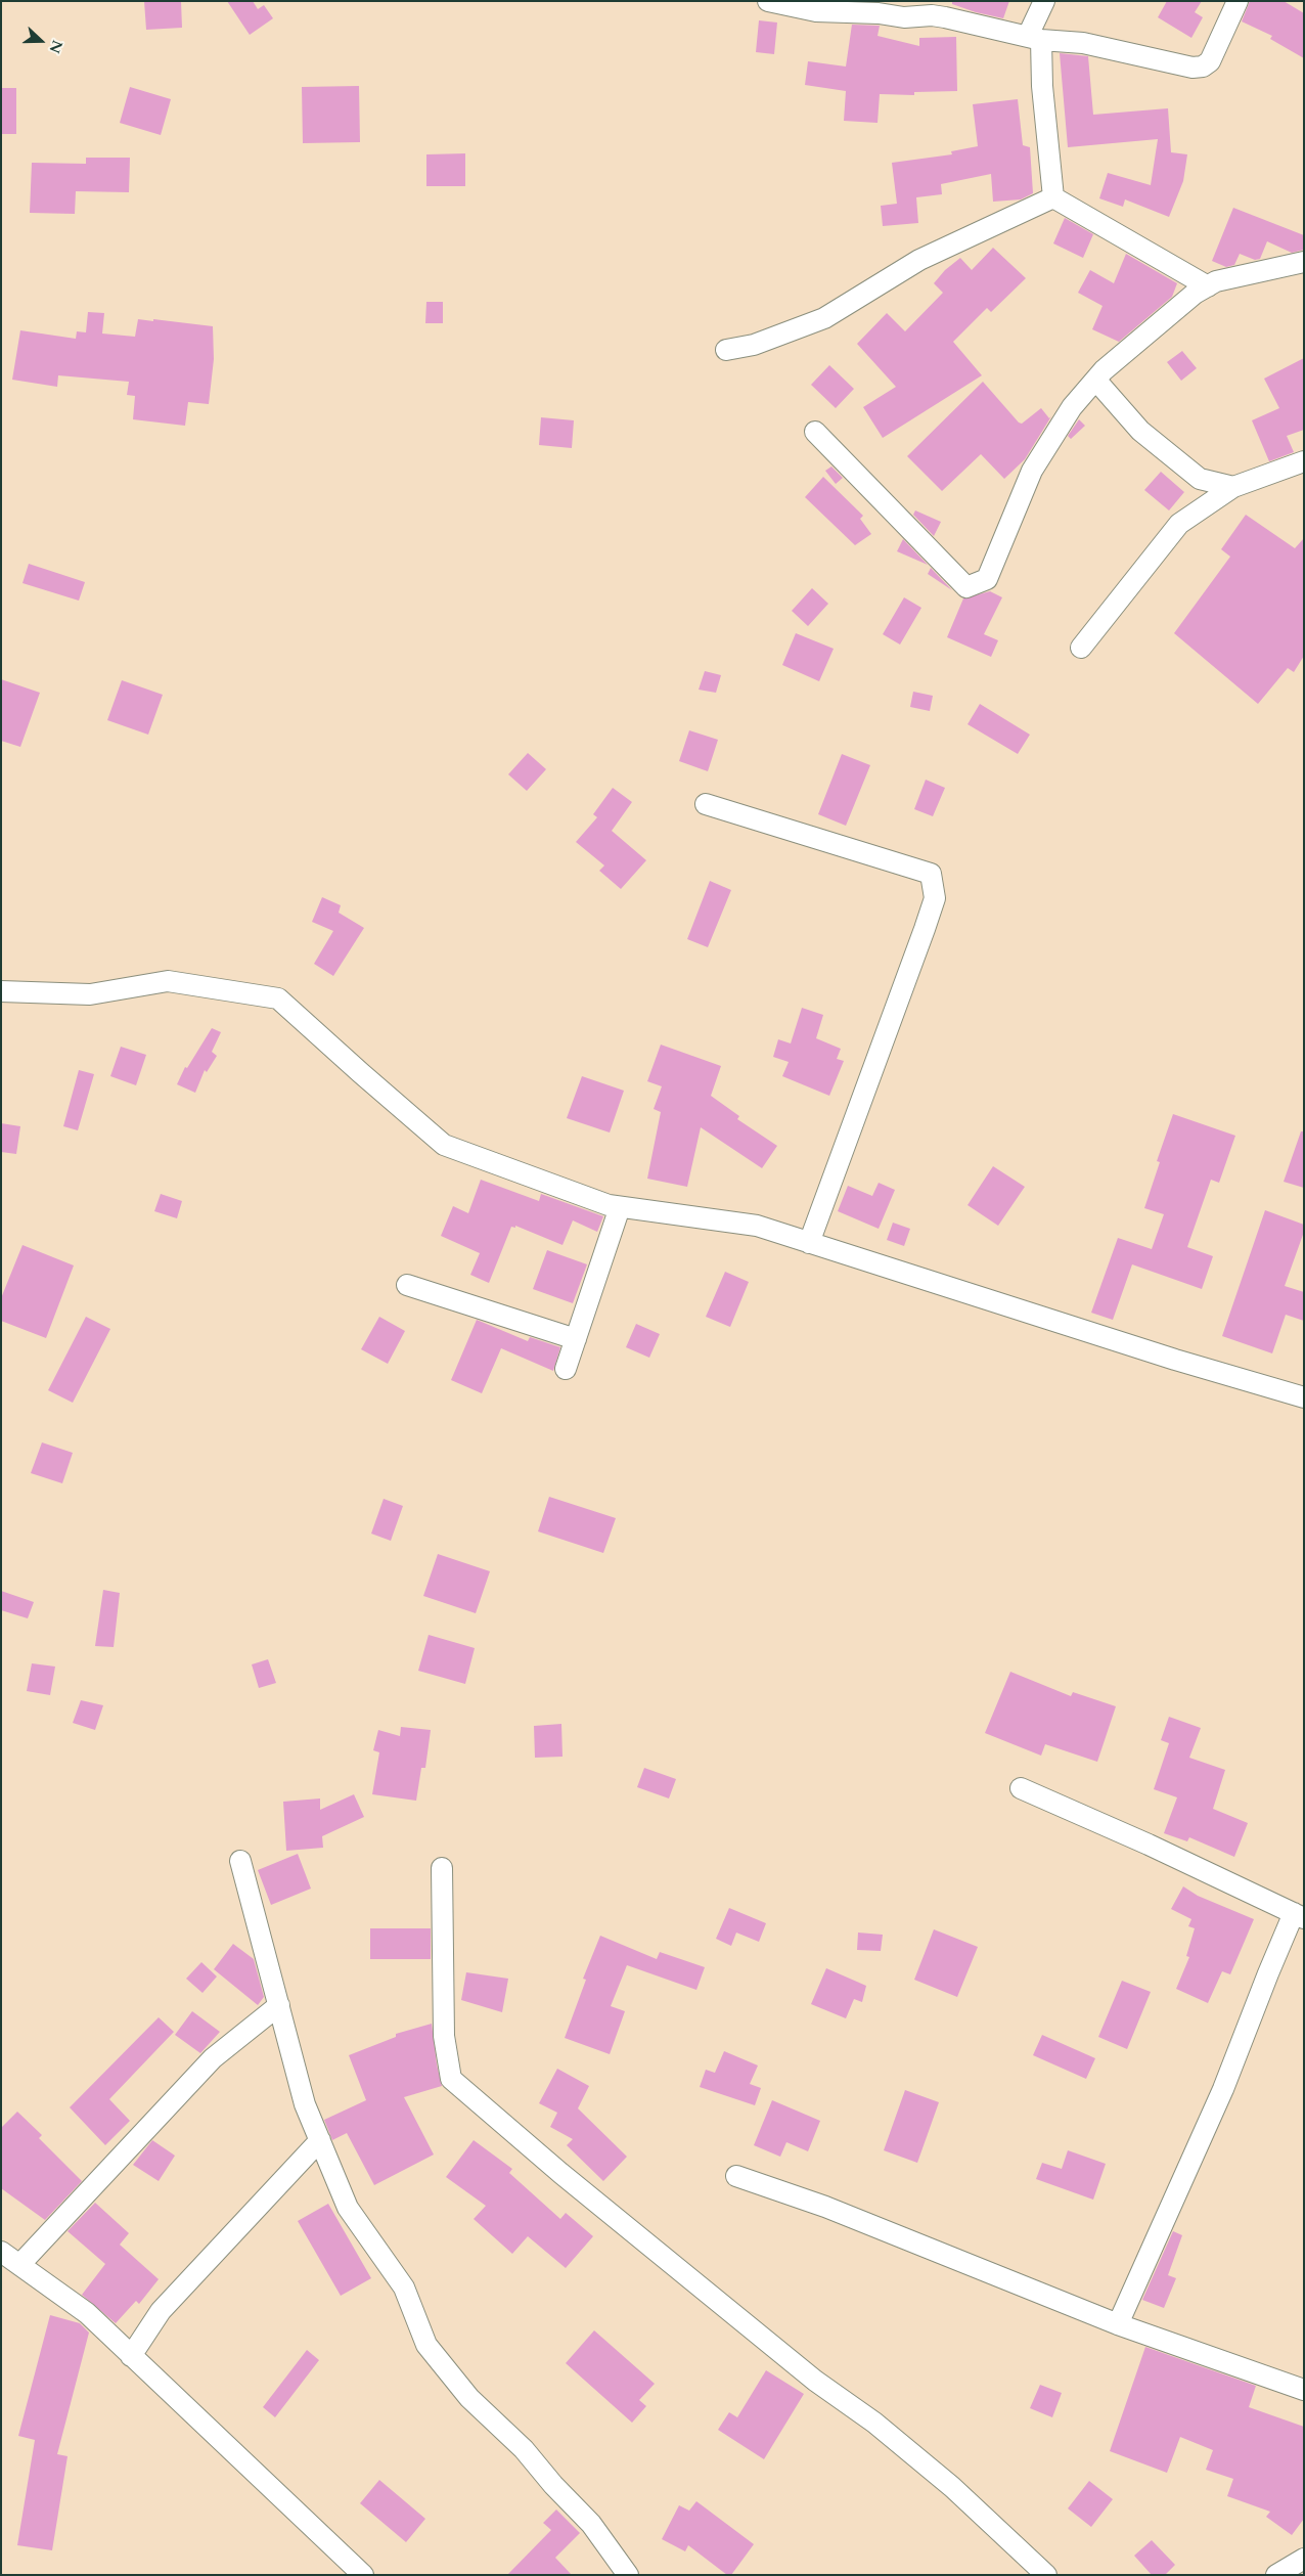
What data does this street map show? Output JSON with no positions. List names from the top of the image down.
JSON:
{
  "north": "right"
}
